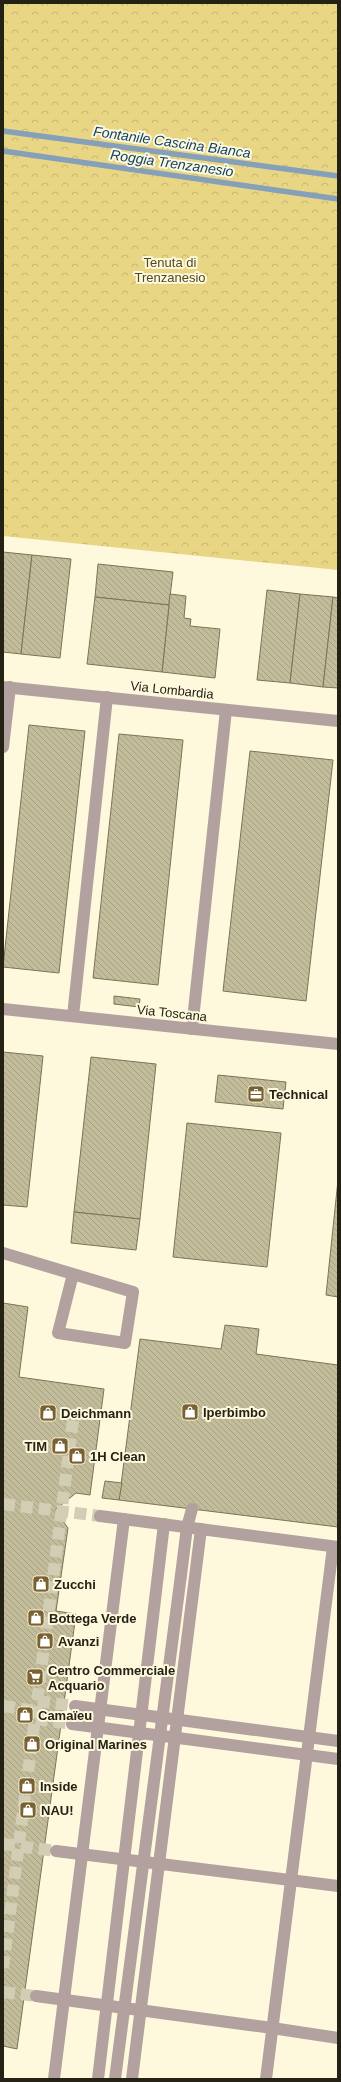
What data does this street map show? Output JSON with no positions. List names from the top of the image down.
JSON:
{
  "streets": {
    "street": ["Via Lombardia", "Via Toscana"]
  },
  "water": ["Fontanile Cascina Bianca", "Roggia Trenzanesio"],
  "parks": ["Tenuta di Trenzanesio"],
  "places": {
    "office": ["Technical"],
    "shop": [
      "Iperbimbo",
      "Deichmann",
      "TIM",
      "1H Clean",
      "Zucchi",
      "Bottega Verde",
      "Avanzi",
      "Camaïeu",
      "Original Marines",
      "Inside",
      "NAU!"
    ],
    "supermarket": ["Centro Commerciale Acquario"]
  }
}
